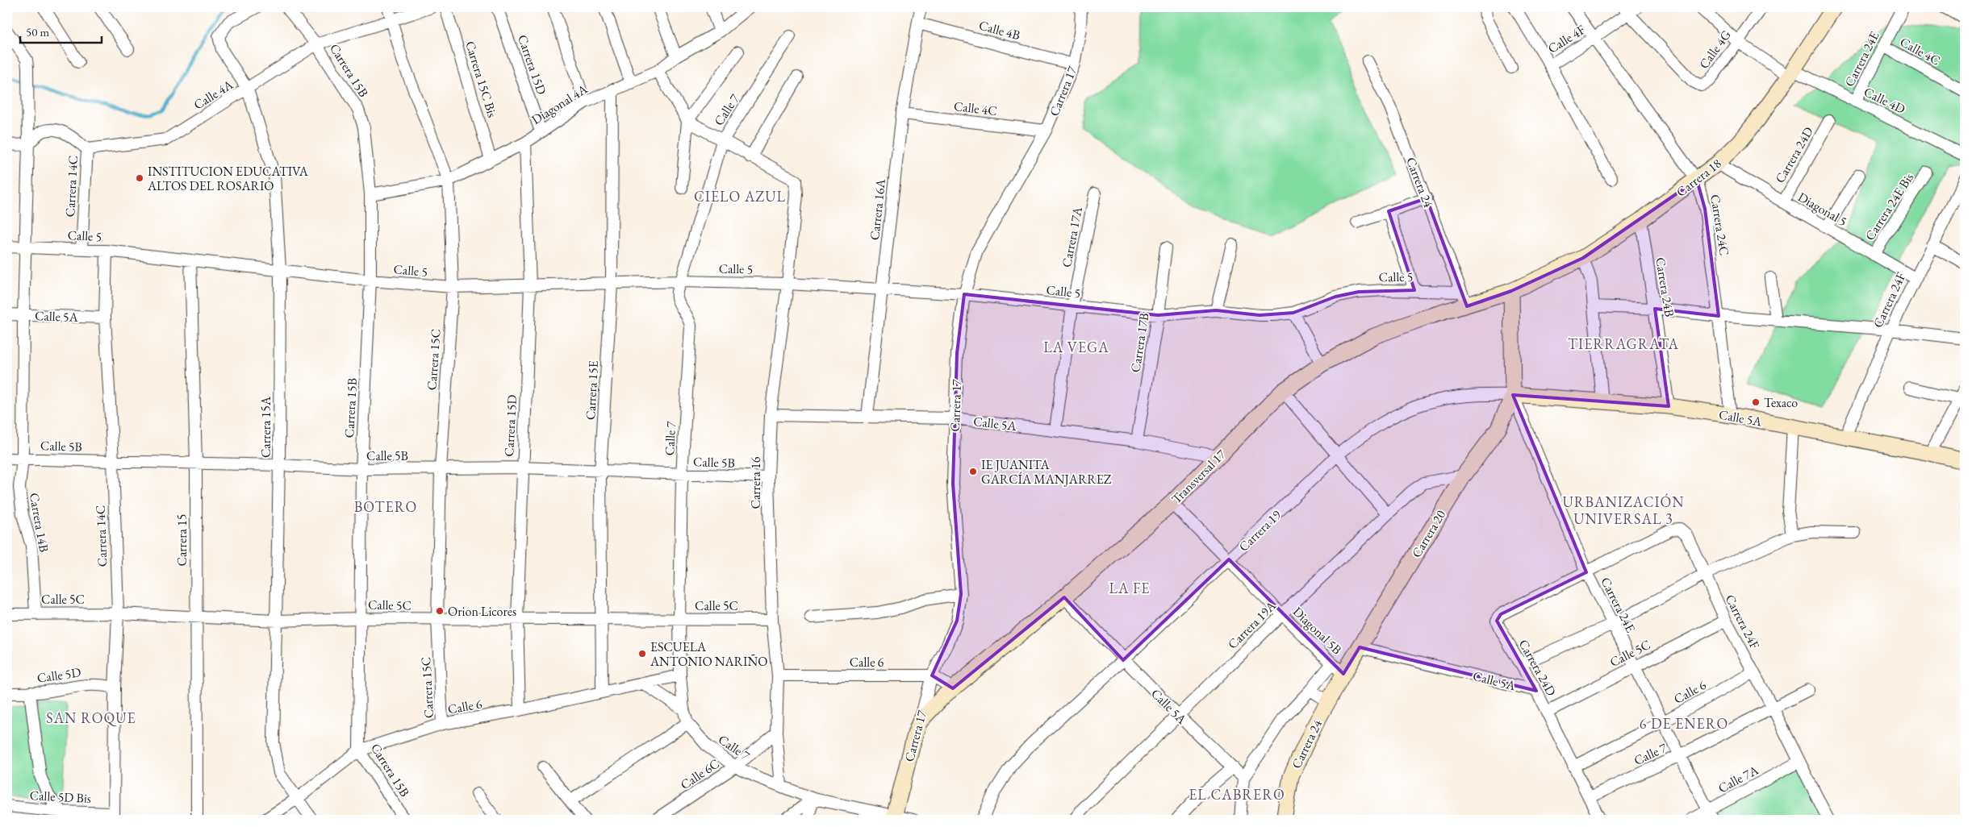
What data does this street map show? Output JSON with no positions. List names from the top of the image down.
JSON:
{
  "streets": {
    "street": [
      "Calle 4B",
      "Calle 4F",
      "Calle 4G",
      "Calle 4C",
      "Carrera 24E",
      "Carrera 15D",
      "Carrera 15B",
      "Carrera 15C Bis",
      "Carrera 17",
      "Calle 4A",
      "Calle 4D",
      "Diagonal 4A",
      "Calle 7",
      "Carrera 24D",
      "Carrera 18",
      "Carrera 24",
      "Carrera 14C",
      "Carrera 24E Bis",
      "Diagonal 5",
      "Carrera 16A",
      "Carrera 24C",
      "Calle 5",
      "Carrera 17A",
      "Carrera 24B",
      "Carrera 24F",
      "Calle 5A",
      "Carrera 17B",
      "Carrera 15C",
      "Carrera 15E",
      "Carrera 15A",
      "Calle 5B",
      "Transversal 17",
      "Carrera 16",
      "Carrera 14B",
      "Carrera 19",
      "Carrera 20",
      "Carrera 15",
      "Calle 5C",
      "Carrera 19A",
      "Diagonal 5B",
      "Calle 6",
      "Calle 5D",
      "Calle 6C",
      "Calle 7A",
      "Calle 5D Bis"
    ]
  },
  "crossings": [
    ["Calle 4B", "Carrera 17"],
    ["Calle 4B", "Carrera 16A"],
    ["Calle 4F", "Calle 4G"],
    ["Calle 4F", "Carrera 24C"],
    ["Calle 4C", "Carrera 24E"],
    ["Calle 4C", "Carrera 17"],
    ["Calle 4C", "Carrera 16A"],
    ["Carrera 24E", "Calle 4D"],
    ["Carrera 24E", "Calle 7"],
    ["Carrera 24E", "Carrera 24D"],
    ["Carrera 24E", "Carrera 24F"],
    ["Carrera 24E", "Calle 5A"],
    ["Carrera 24E", "Carrera 19"],
    ["Carrera 24E", "Carrera 20"],
    ["Carrera 24E", "Calle 5C"],
    ["Carrera 24E", "Calle 6"],
    ["Carrera 24E", "Calle 7A"],
    ["Carrera 15D", "Diagonal 4A"],
    ["Carrera 15D", "Calle 5"],
    ["Carrera 15D", "Calle 5B"],
    ["Carrera 15D", "Calle 5C"],
    ["Carrera 15D", "Calle 6"],
    ["Carrera 15B", "Calle 4A"],
    ["Carrera 15B", "Diagonal 4A"],
    ["Carrera 15B", "Calle 5"],
    ["Carrera 15B", "Calle 5B"],
    ["Carrera 15B", "Calle 5C"],
    ["Carrera 15B", "Calle 6"],
    ["Carrera 15C Bis", "Diagonal 4A"],
    ["Carrera 17", "Calle 7"],
    ["Carrera 17", "Calle 5"],
    ["Carrera 17", "Calle 5A"],
    ["Carrera 17", "Transversal 17"],
    ["Carrera 17", "Calle 6"],
    ["Calle 4A", "Carrera 14C"],
    ["Calle 4A", "Carrera 15C"],
    ["Calle 4A", "Carrera 15A"],
    ["Calle 4D", "Carrera 18"],
    ["Diagonal 4A", "Carrera 15C"],
    ["Diagonal 4A", "Carrera 15E"],
    ["Calle 7", "Carrera 24D"],
    ["Calle 7", "Calle 5"],
    ["Calle 7", "Carrera 24F"],
    ["Calle 7", "Calle 5B"],
    ["Calle 7", "Carrera 16"],
    ["Calle 7", "Calle 5C"],
    ["Calle 7", "Calle 6"],
    ["Calle 7", "Calle 6C"],
    ["Carrera 24D", "Diagonal 5"],
    ["Carrera 24D", "Carrera 24F"],
    ["Carrera 24D", "Calle 5A"],
    ["Carrera 24D", "Calle 5C"],
    ["Carrera 24D", "Calle 6"],
    ["Carrera 18", "Diagonal 5"],
    ["Carrera 18", "Carrera 24C"],
    ["Carrera 18", "Carrera 24B"],
    ["Carrera 18", "Transversal 17"],
    ["Carrera 24", "Calle 5"],
    ["Carrera 24", "Transversal 17"],
    ["Carrera 24", "Carrera 20"],
    ["Carrera 24", "Diagonal 5B"],
    ["Carrera 14C", "Calle 5"],
    ["Carrera 14C", "Calle 5A"],
    ["Carrera 14C", "Calle 5B"],
    ["Carrera 14C", "Calle 5C"],
    ["Carrera 14C", "Calle 5D"],
    ["Carrera 14C", "Calle 5D Bis"],
    ["Carrera 24E Bis", "Diagonal 5"],
    ["Diagonal 5", "Carrera 24F"],
    ["Carrera 16A", "Calle 5"],
    ["Carrera 16A", "Calle 5A"],
    ["Carrera 24C", "Calle 5A"],
    ["Calle 5", "Carrera 17A"],
    ["Calle 5", "Carrera 17B"],
    ["Calle 5", "Carrera 15C"],
    ["Calle 5", "Carrera 15E"],
    ["Calle 5", "Carrera 15A"],
    ["Calle 5", "Carrera 16"],
    ["Calle 5", "Carrera 14B"],
    ["Calle 5", "Carrera 15"],
    ["Carrera 17A", "Calle 5A"],
    ["Carrera 24B", "Calle 5A"],
    ["Carrera 24F", "Calle 5A"],
    ["Carrera 24F", "Calle 5C"],
    ["Carrera 24F", "Calle 6"],
    ["Carrera 24F", "Calle 7A"],
    ["Calle 5A", "Carrera 17B"],
    ["Calle 5A", "Transversal 17"],
    ["Calle 5A", "Carrera 16"],
    ["Calle 5A", "Carrera 14B"],
    ["Calle 5A", "Carrera 19"],
    ["Calle 5A", "Carrera 20"],
    ["Calle 5A", "Carrera 19A"],
    ["Carrera 15C", "Calle 5B"],
    ["Carrera 15C", "Calle 5C"],
    ["Carrera 15C", "Calle 6"],
    ["Carrera 15E", "Calle 5B"],
    ["Carrera 15E", "Calle 5C"],
    ["Carrera 15E", "Calle 6"],
    ["Carrera 15A", "Calle 5B"],
    ["Carrera 15A", "Calle 5C"],
    ["Carrera 15A", "Calle 6"],
    ["Calle 5B", "Carrera 16"],
    ["Calle 5B", "Carrera 14B"],
    ["Calle 5B", "Carrera 15"],
    ["Transversal 17", "Diagonal 5B"],
    ["Carrera 16", "Calle 5C"],
    ["Carrera 16", "Calle 6"],
    ["Carrera 16", "Calle 6C"],
    ["Carrera 14B", "Calle 5C"],
    ["Carrera 19", "Carrera 20"],
    ["Carrera 19", "Diagonal 5B"],
    ["Carrera 20", "Carrera 19A"],
    ["Carrera 20", "Diagonal 5B"],
    ["Carrera 15", "Calle 5C"],
    ["Carrera 19A", "Diagonal 5B"]
  ],
  "districts": [
    "CIELO AZUL",
    "TIERRAGRATA",
    "LA VEGA",
    "URBANIZACIÓN UNIVERSAL 3",
    "BOTERO",
    "LA FE",
    "SAN ROQUE",
    "6 DE ENERO",
    "EL CABRERO"
  ],
  "places": [
    "INSTITUCION EDUCATIVA ALTOS DEL ROSARIO",
    "Texaco",
    "IE JUANITA GARCÍA MANJARREZ",
    "Orion Licores",
    "ESCUELA ANTONIO NARIÑO"
  ],
  "scale_bar": "50 m"
}
